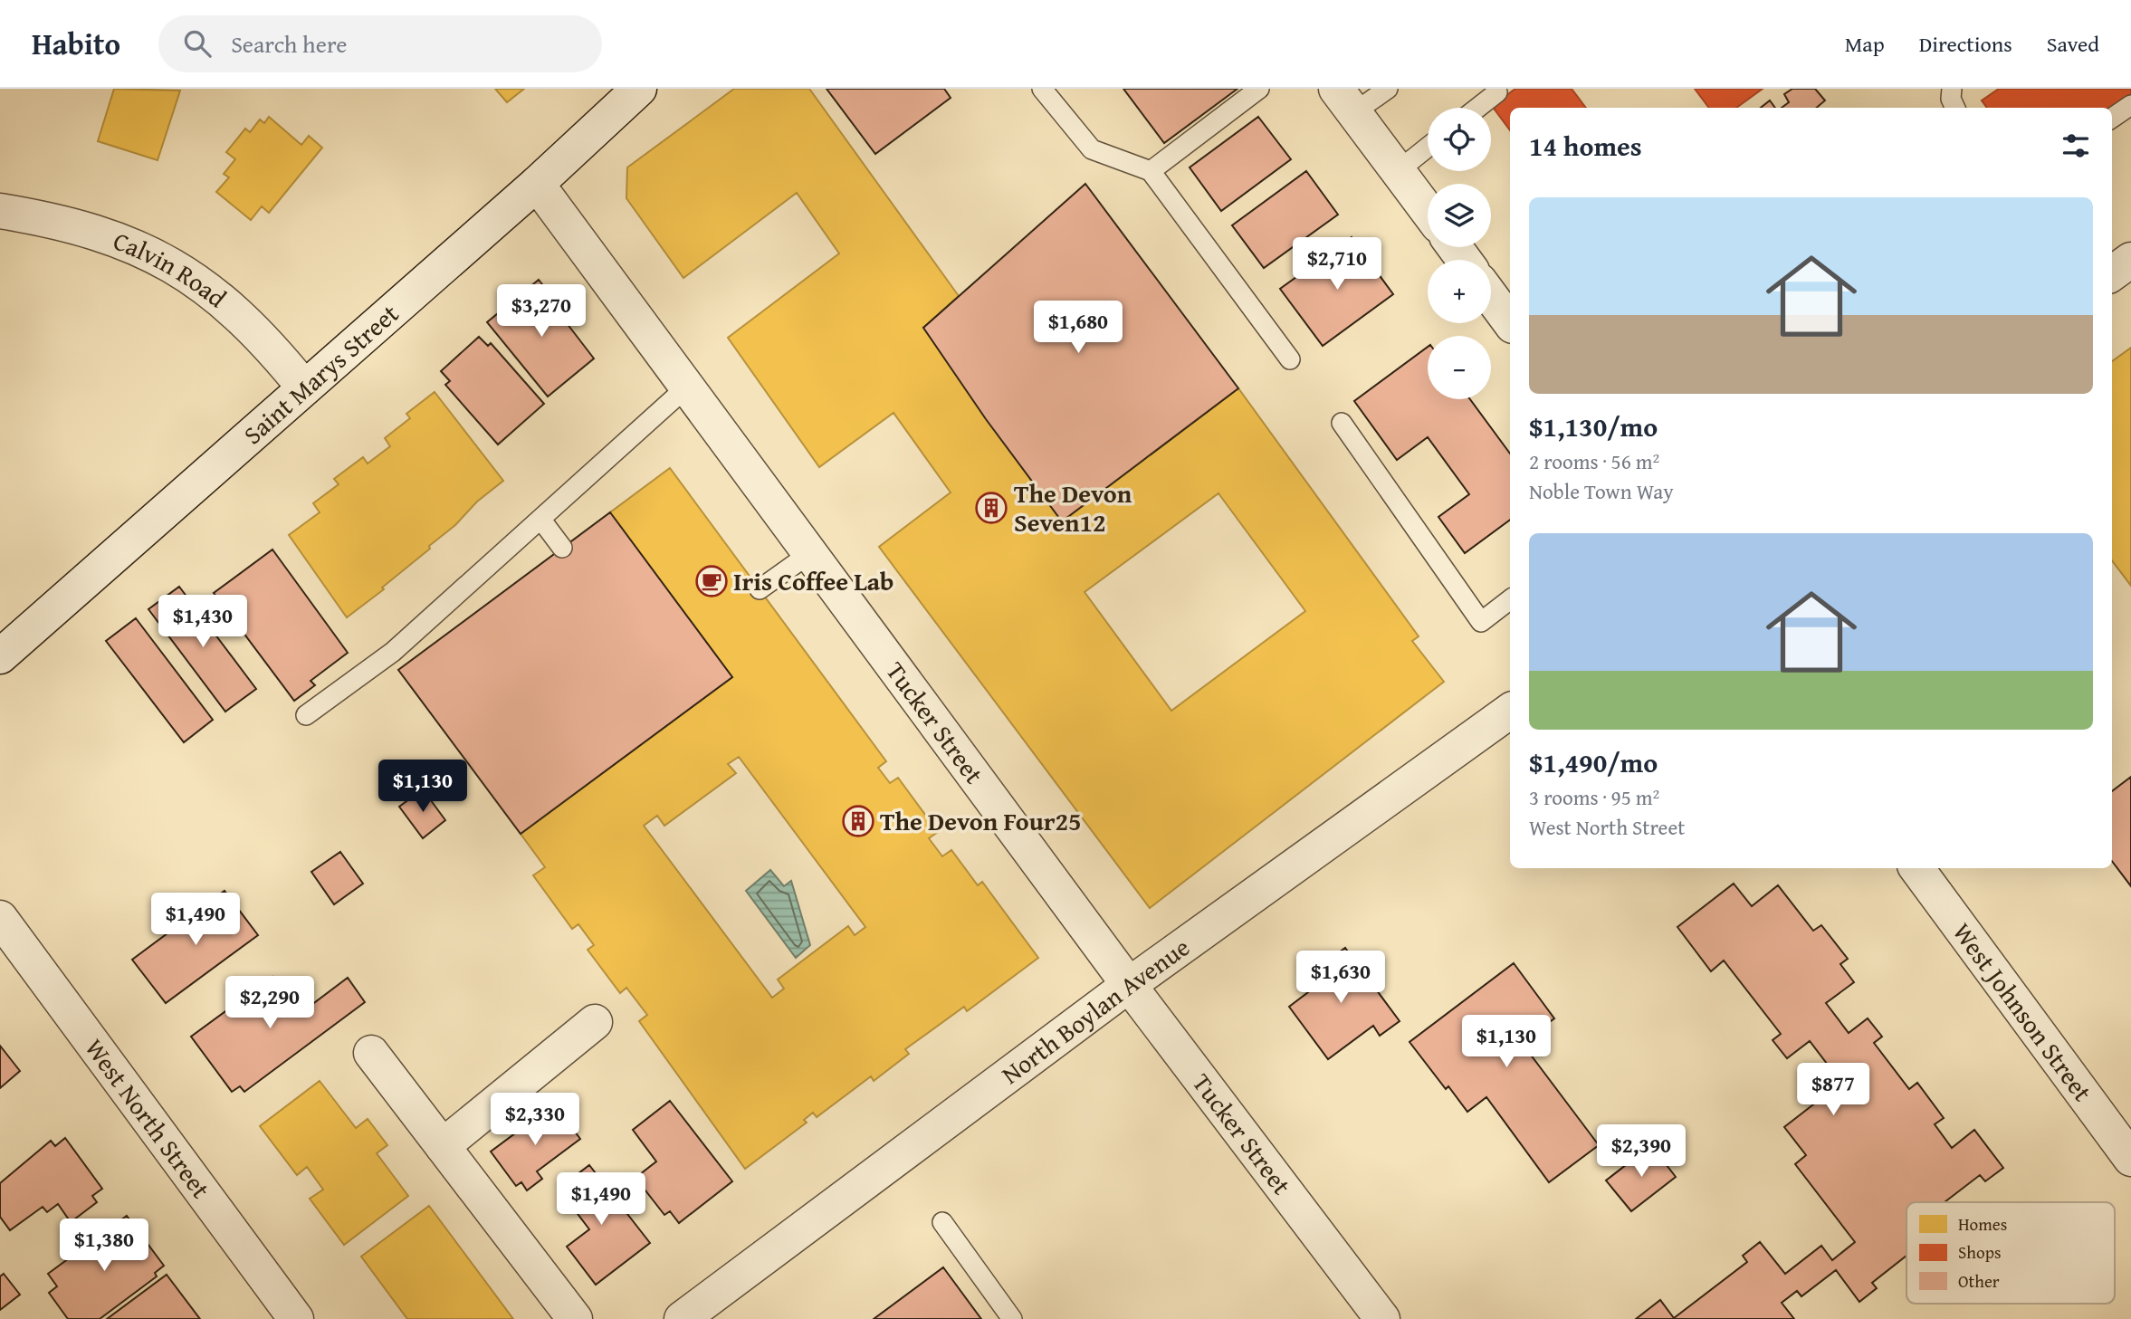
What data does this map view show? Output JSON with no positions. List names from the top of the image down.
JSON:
{
  "streets": {
    "street": [
      "Calvin Road",
      "Saint Marys Street",
      "Tucker Street",
      "North Boylan Avenue",
      "West Johnson Street",
      "West North Street"
    ]
  },
  "crossings": [
    ["Calvin Road", "Saint Marys Street"],
    ["Saint Marys Street", "Tucker Street"],
    ["Tucker Street", "North Boylan Avenue"]
  ],
  "places": {
    "building": ["The Devon Seven12", "The Devon Four25"],
    "cafe": ["Iris Coffee Lab"]
  },
  "legend": ["Homes", "Shops", "Other"],
  "page": {
    "header": "Habito",
    "search": "Search here",
    "nav": ["Map", "Directions", "Saved"],
    "map_buttons": ["+", "−"],
    "heading": "14 homes",
    "list": [
      {
        "name": "$1,130/mo",
        "note": "2 rooms · 56 m² · Noble Town Way"
      },
      {
        "name": "$1,490/mo",
        "note": "3 rooms · 95 m² · West North Street"
      }
    ],
    "price": [
      "$2,710",
      "$3,270",
      "$1,680",
      "$1,430",
      "$1,130",
      "$1,490",
      "$1,630",
      "$2,290",
      "$1,130",
      "$877",
      "$2,330",
      "$2,390",
      "$1,490",
      "$1,380"
    ]
  }
}
